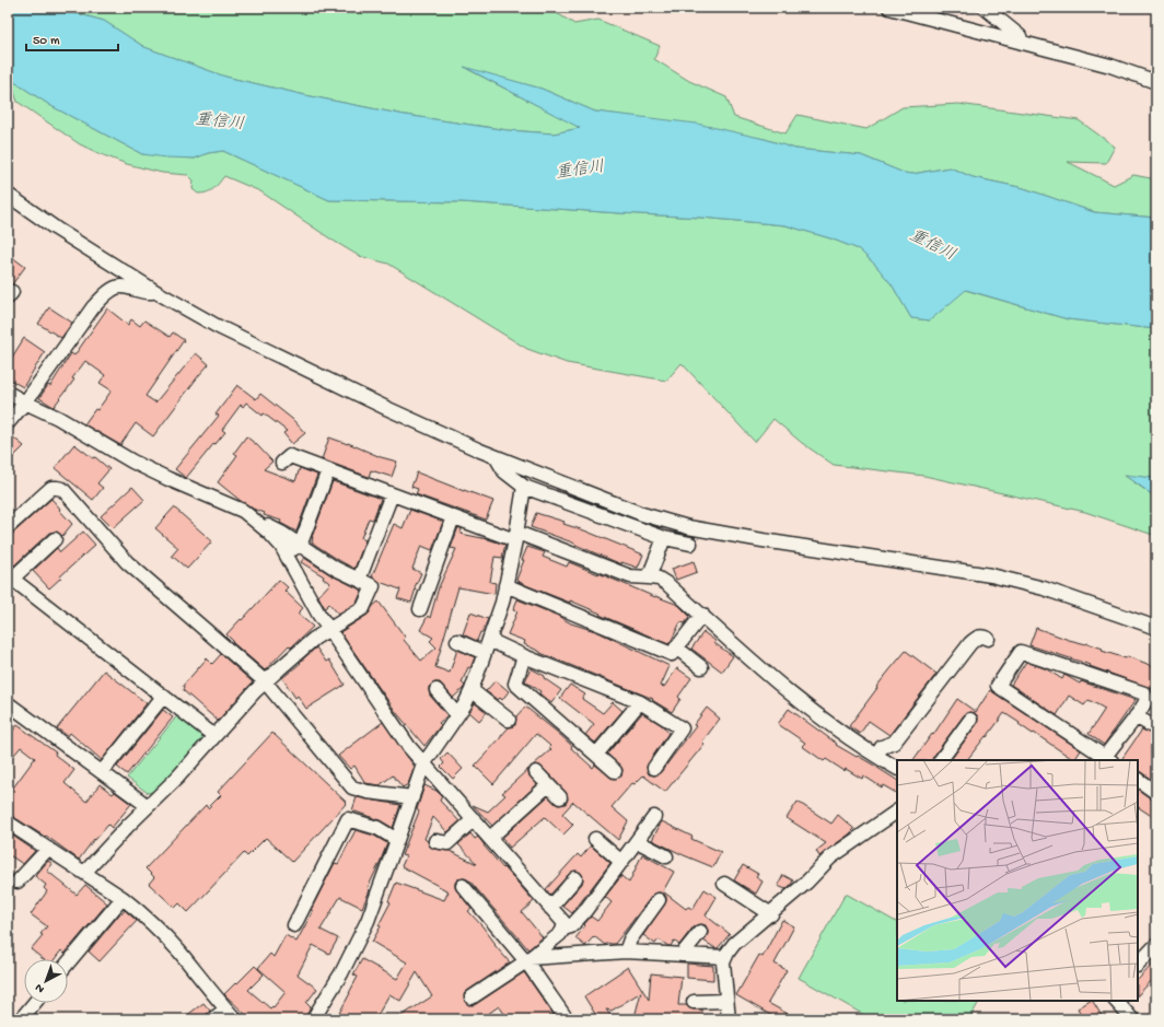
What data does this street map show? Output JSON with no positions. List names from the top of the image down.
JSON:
{
  "water": ["重信川"],
  "scale_bar": "50 m",
  "north": "bottom left"
}
